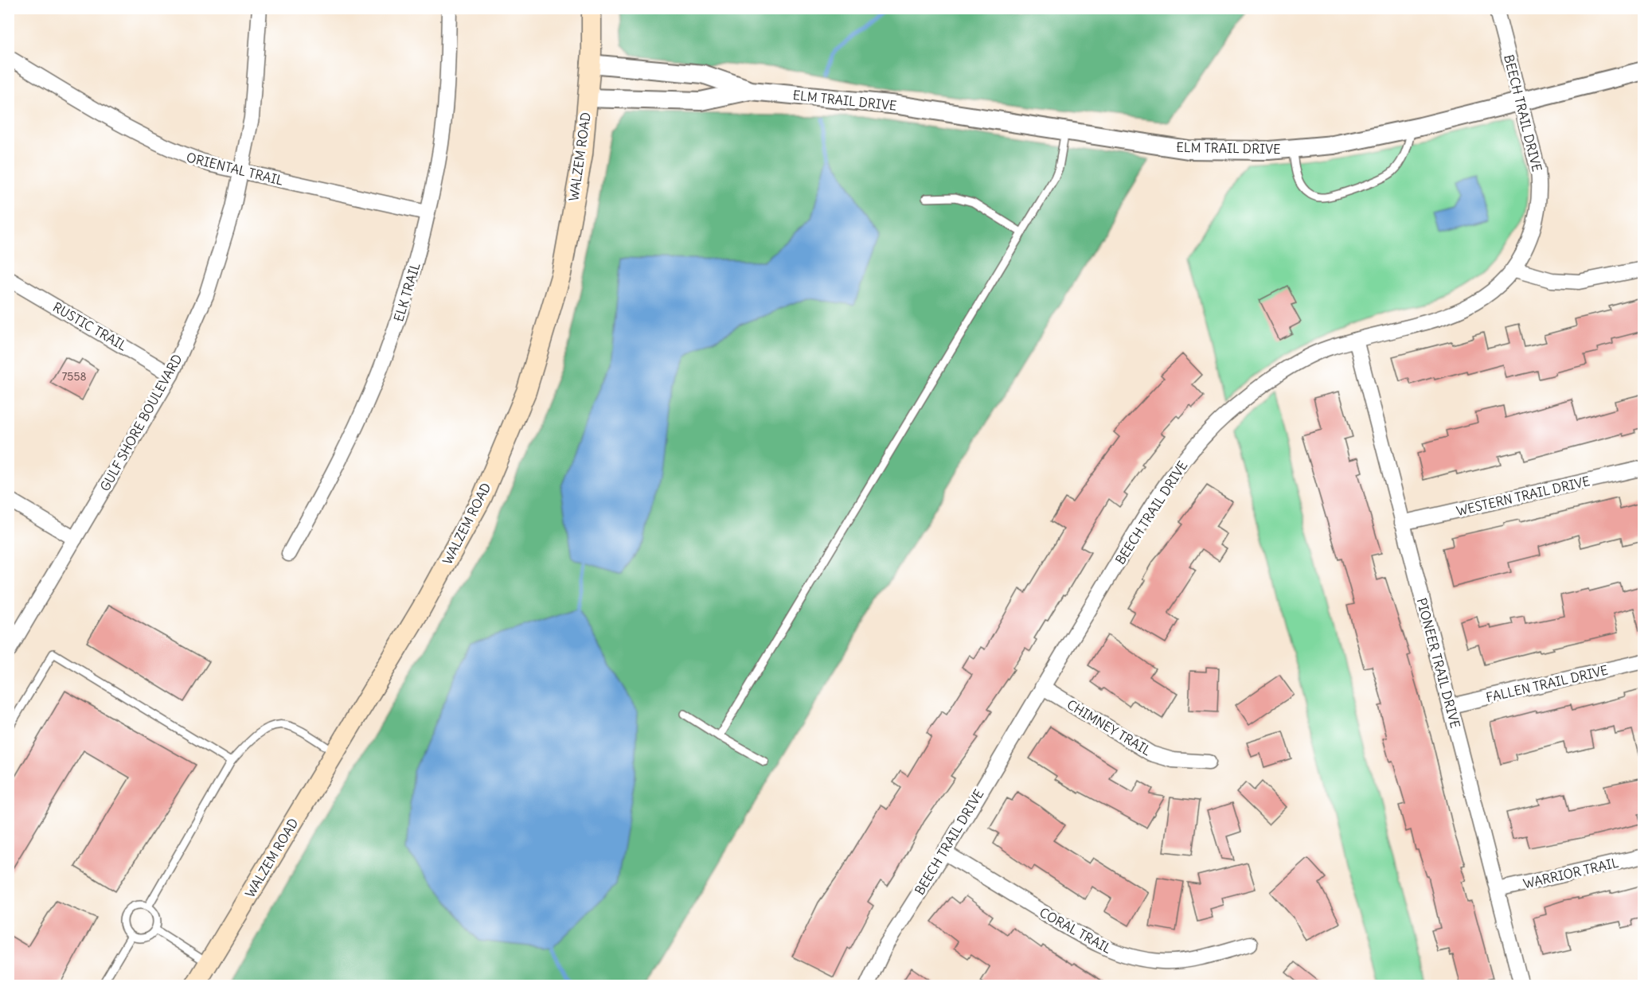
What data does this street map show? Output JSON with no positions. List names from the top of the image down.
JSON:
{
  "streets": {
    "main road": ["WALZEM ROAD"],
    "street": [
      "ELM TRAIL DRIVE",
      "BEECH TRAIL DRIVE",
      "ORIENTAL TRAIL",
      "ELK TRAIL",
      "RUSTIC TRAIL",
      "GULF SHORE BOULEVARD",
      "WESTERN TRAIL DRIVE",
      "PIONEER TRAIL DRIVE",
      "FALLEN TRAIL DRIVE",
      "CHIMNEY TRAIL",
      "WARRIOR TRAIL",
      "CORAL TRAIL"
    ]
  },
  "crossings": [
    ["ELM TRAIL DRIVE", "BEECH TRAIL DRIVE"],
    ["ELM TRAIL DRIVE", "WALZEM ROAD"],
    ["BEECH TRAIL DRIVE", "PIONEER TRAIL DRIVE"],
    ["BEECH TRAIL DRIVE", "CHIMNEY TRAIL"],
    ["BEECH TRAIL DRIVE", "CORAL TRAIL"],
    ["ORIENTAL TRAIL", "ELK TRAIL"],
    ["ORIENTAL TRAIL", "GULF SHORE BOULEVARD"],
    ["RUSTIC TRAIL", "GULF SHORE BOULEVARD"],
    ["WESTERN TRAIL DRIVE", "PIONEER TRAIL DRIVE"],
    ["PIONEER TRAIL DRIVE", "FALLEN TRAIL DRIVE"],
    ["PIONEER TRAIL DRIVE", "WARRIOR TRAIL"]
  ],
  "house_numbers": ["7558"]
}
